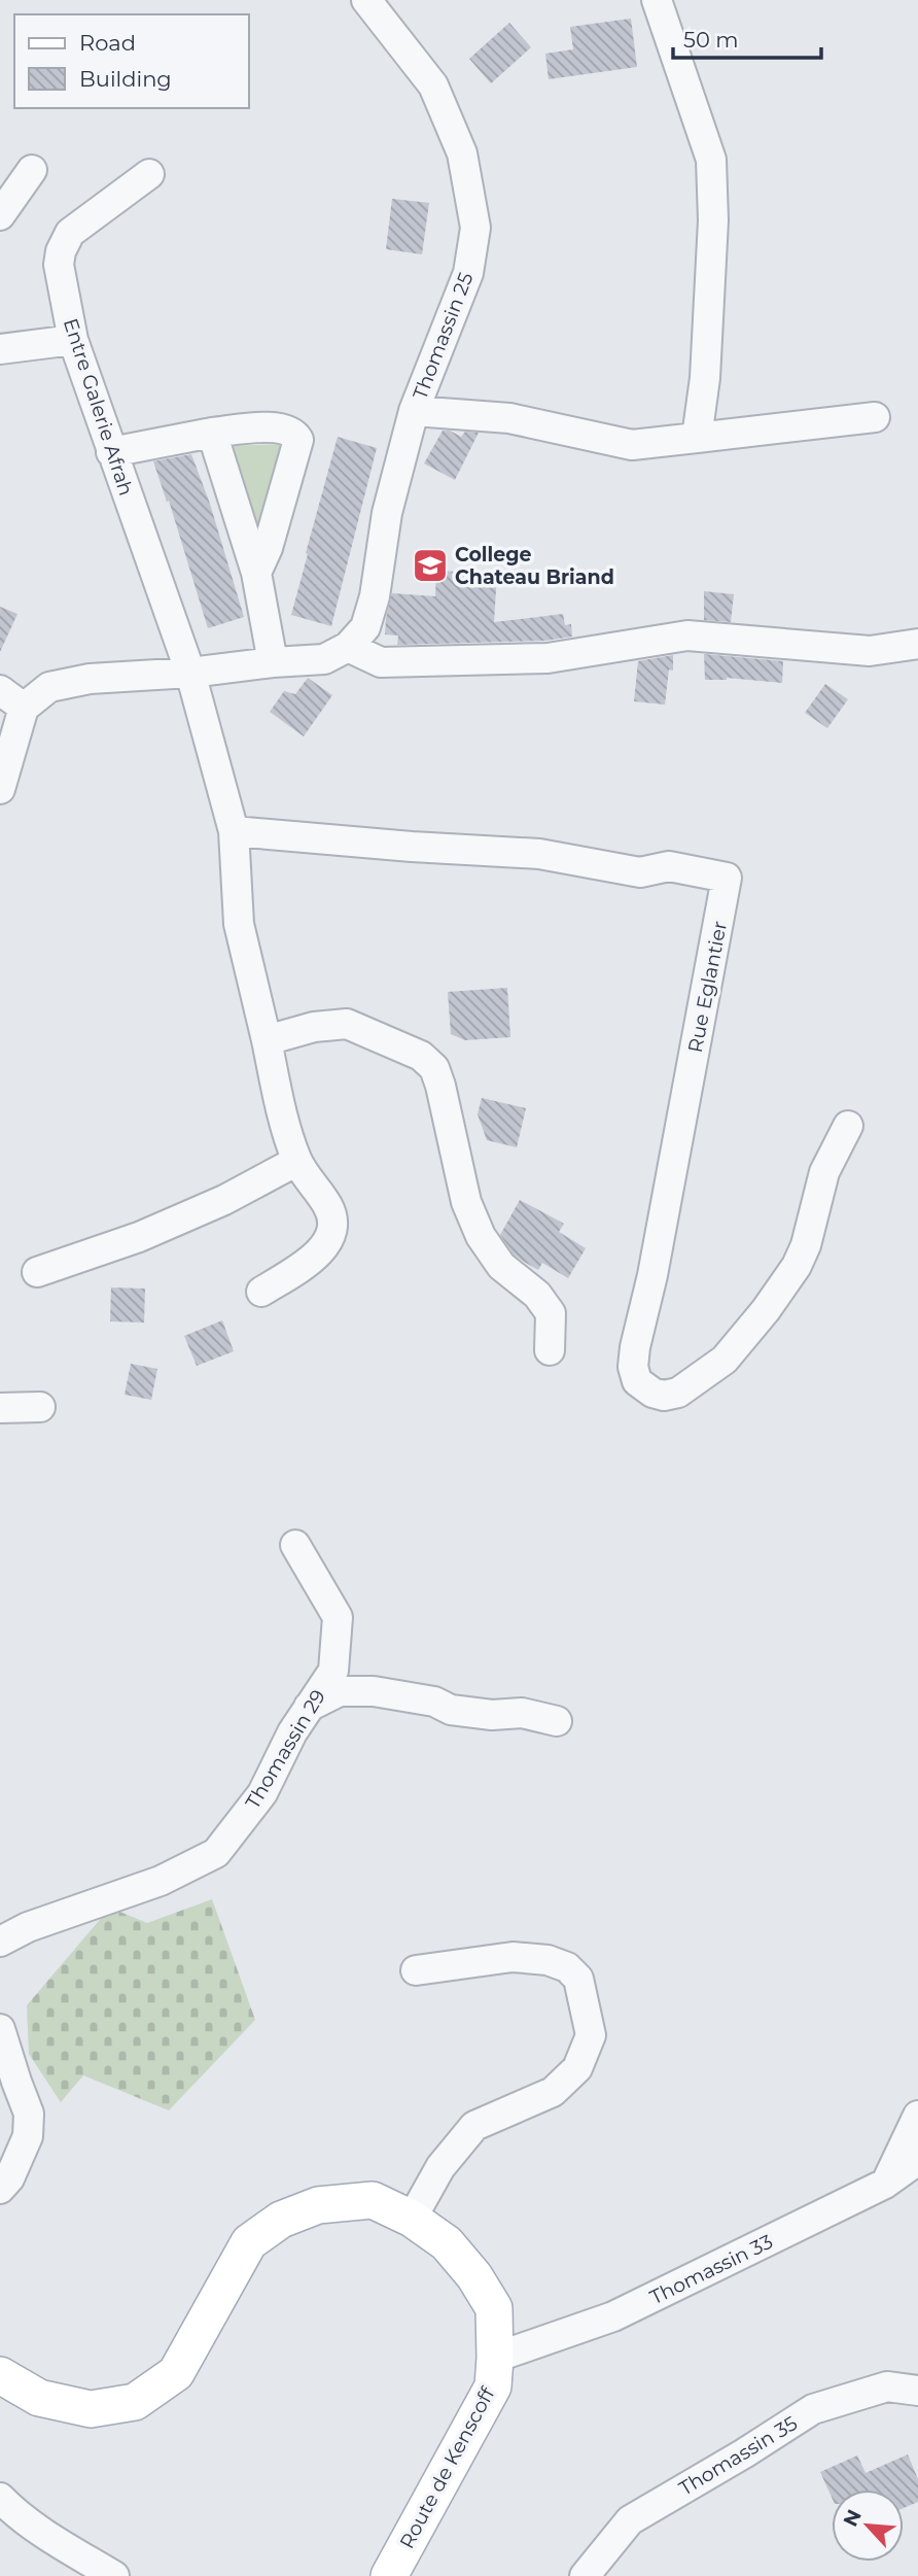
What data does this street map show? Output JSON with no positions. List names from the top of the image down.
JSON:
{
  "streets": {
    "main road": ["Route de Kenscoff"],
    "street": [
      "Thomassin 25",
      "Entre Galerie Afrah",
      "Rue Eglantier",
      "Thomassin 29",
      "Thomassin 33",
      "Thomassin 35"
    ]
  },
  "crossings": [
    ["Thomassin 33", "Route de Kenscoff"]
  ],
  "places": {
    "school or university": ["College Chateau Briand"]
  },
  "legend": ["Road", "Building"],
  "scale_bar": "50 m",
  "north": "top left"
}
